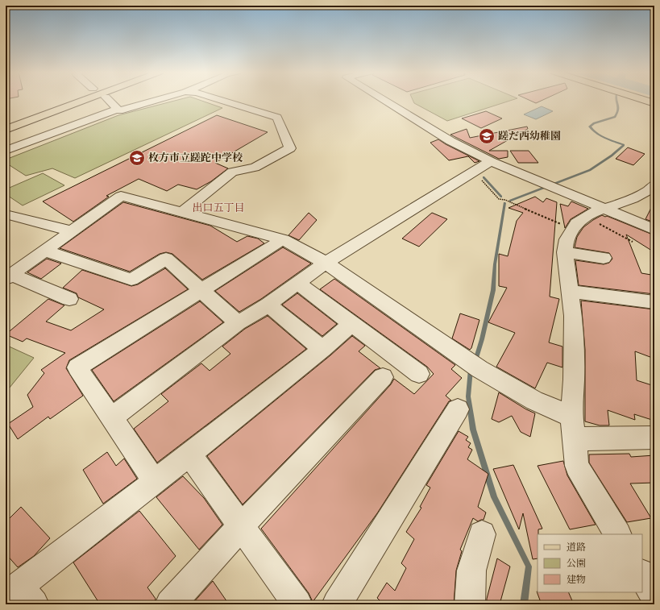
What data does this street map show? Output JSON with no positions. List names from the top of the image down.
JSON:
{
  "districts": ["出口五丁目"],
  "places": {
    "school or university": ["蹉だ西幼稚園", "枚方市立蹉跎中学校"]
  },
  "legend": ["道路", "公園", "建物"]
}
